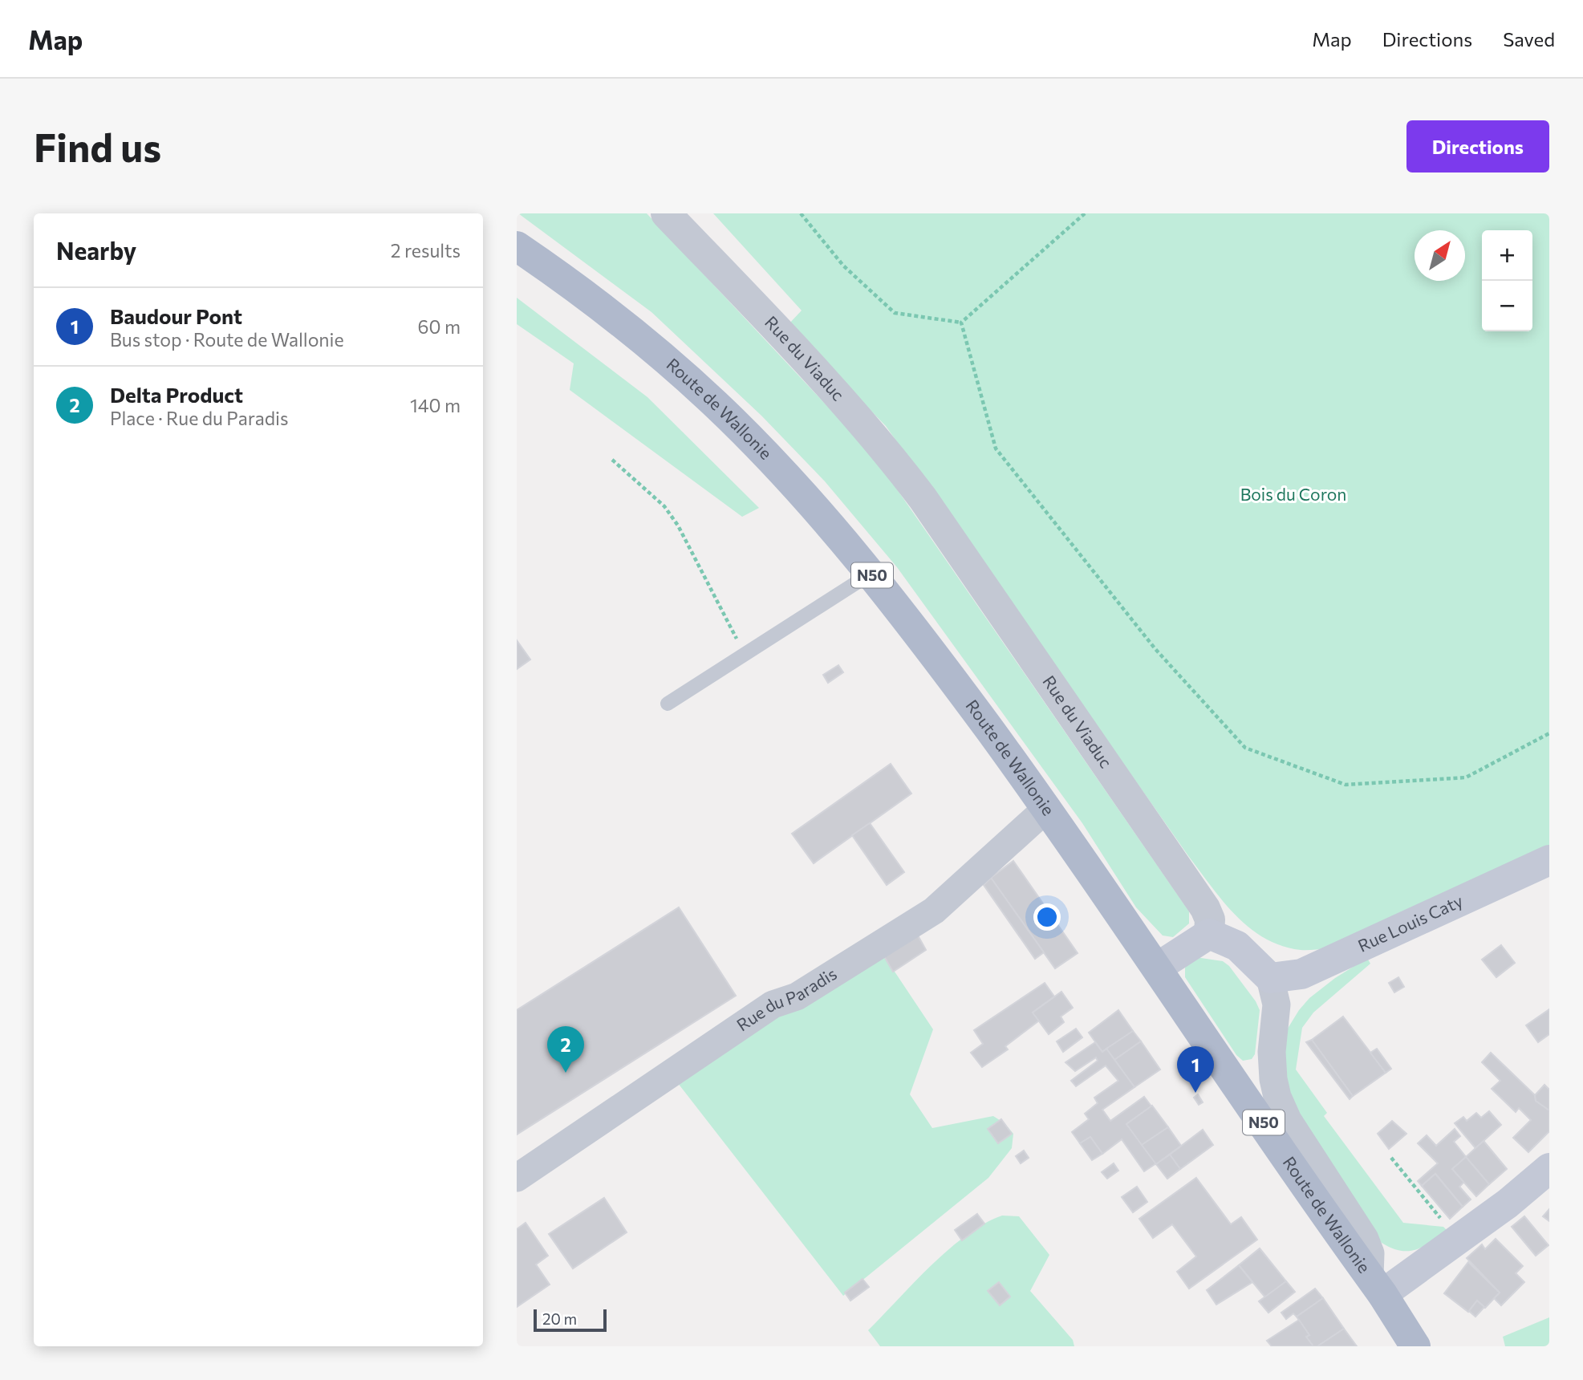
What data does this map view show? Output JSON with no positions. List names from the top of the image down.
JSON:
{
  "streets": {
    "main road": ["Route de Wallonie", "N50", "Rue Louis Caty"],
    "street": ["Rue du Viaduc", "Rue du Paradis"]
  },
  "crossings": [
    ["Route de Wallonie", "Rue du Paradis"]
  ],
  "parks": ["Bois du Coron"],
  "scale_bar": "20 m",
  "north": "top right",
  "page": {
    "header": "Map",
    "nav": ["Map", "Directions", "Saved"],
    "buttons": "Directions",
    "title": "Find us",
    "heading": ["Nearby", "2 results"],
    "map_buttons": ["+", "−"],
    "list": [
      {
        "mark": "1",
        "name": "Baudour Pont",
        "note": "Bus stop · Route de Wallonie",
        "value": "60 m"
      },
      {
        "mark": "2",
        "name": "Delta Product",
        "note": "Place · Rue du Paradis",
        "value": "140 m"
      }
    ],
    "pins": ["2", "1"],
    "scale": "20 m"
  }
}
